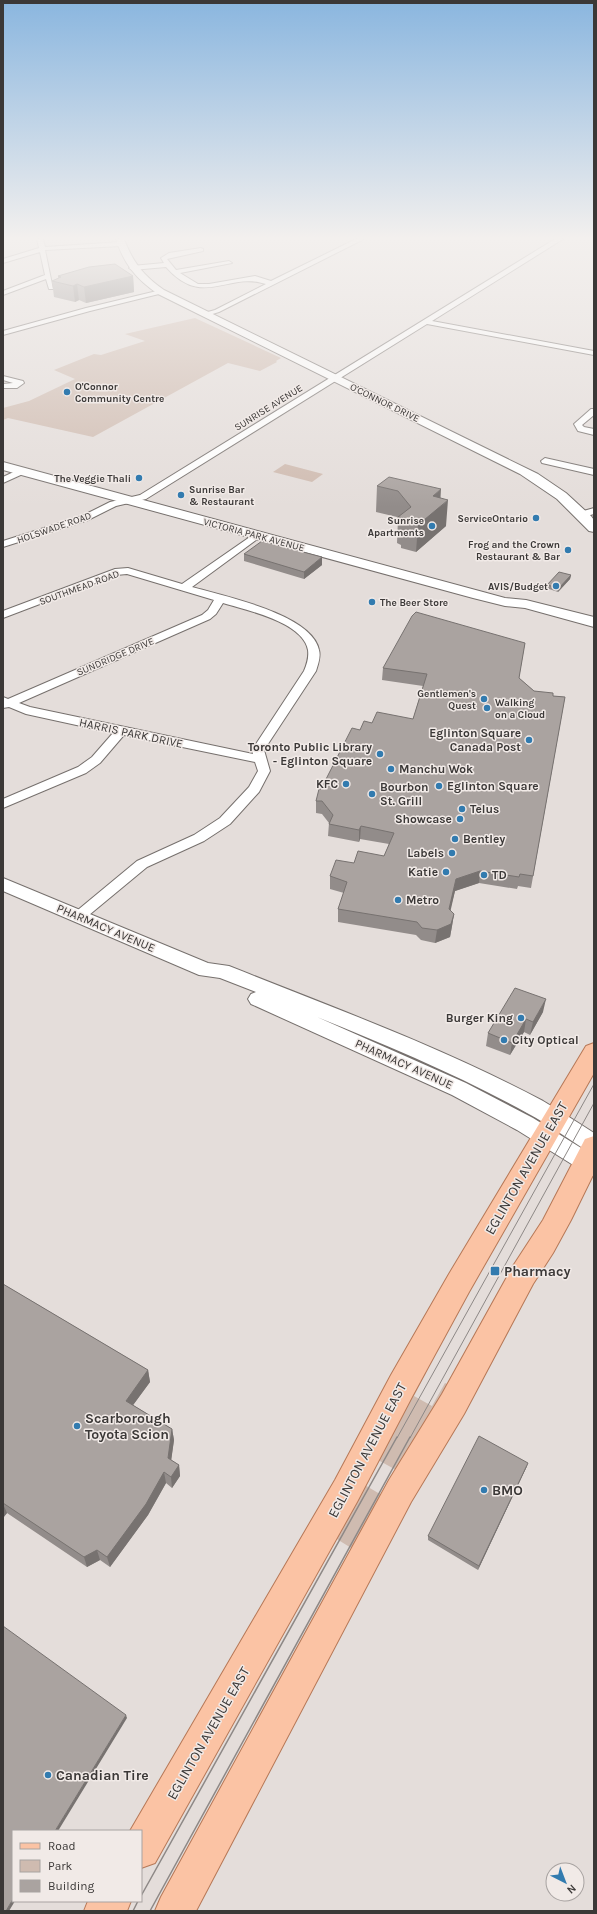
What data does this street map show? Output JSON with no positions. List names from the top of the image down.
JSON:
{
  "streets": {
    "main road": ["O'CONNOR DRIVE", "VICTORIA PARK AVENUE", "EGLINTON AVENUE EAST"],
    "street": [
      "SUNRISE AVENUE",
      "HOLSWADE ROAD",
      "SOUTHMEAD ROAD",
      "SUNDRIDGE DRIVE",
      "HARRIS PARK DRIVE",
      "PHARMACY AVENUE"
    ]
  },
  "crossings": [
    ["O'CONNOR DRIVE", "SUNRISE AVENUE"],
    ["SUNRISE AVENUE", "HOLSWADE ROAD"],
    ["SUNRISE AVENUE", "VICTORIA PARK AVENUE"],
    ["HOLSWADE ROAD", "VICTORIA PARK AVENUE"],
    ["SOUTHMEAD ROAD", "SUNDRIDGE DRIVE"],
    ["SOUTHMEAD ROAD", "HARRIS PARK DRIVE"],
    ["SUNDRIDGE DRIVE", "HARRIS PARK DRIVE"],
    ["PHARMACY AVENUE", "EGLINTON AVENUE EAST"]
  ],
  "places": {
    "other": [
      "O'Connor Community Centre",
      "The Veggie Thali",
      "Sunrise Bar & Restaurant",
      "ServiceOntario",
      "Sunrise Apartments",
      "Frog and the Crown Restaurant & Bar",
      "AVIS/Budget",
      "The Beer Store",
      "Gentlemen's Quest",
      "Walking on a Cloud",
      "Eglinton Square Canada Post",
      "Toronto Public Library - Eglinton Square",
      "Manchu Wok",
      "KFC",
      "Eglinton Square",
      "Bourbon St. Grill",
      "Telus",
      "Showcase",
      "Bentley",
      "Labels",
      "Katie",
      "TD",
      "Metro",
      "Burger King",
      "City Optical",
      "Scarborough Toyota Scion",
      "BMO",
      "Canadian Tire"
    ],
    "transit": ["Pharmacy"]
  },
  "legend": ["Road", "Park", "Building"],
  "north": "bottom right"
}
